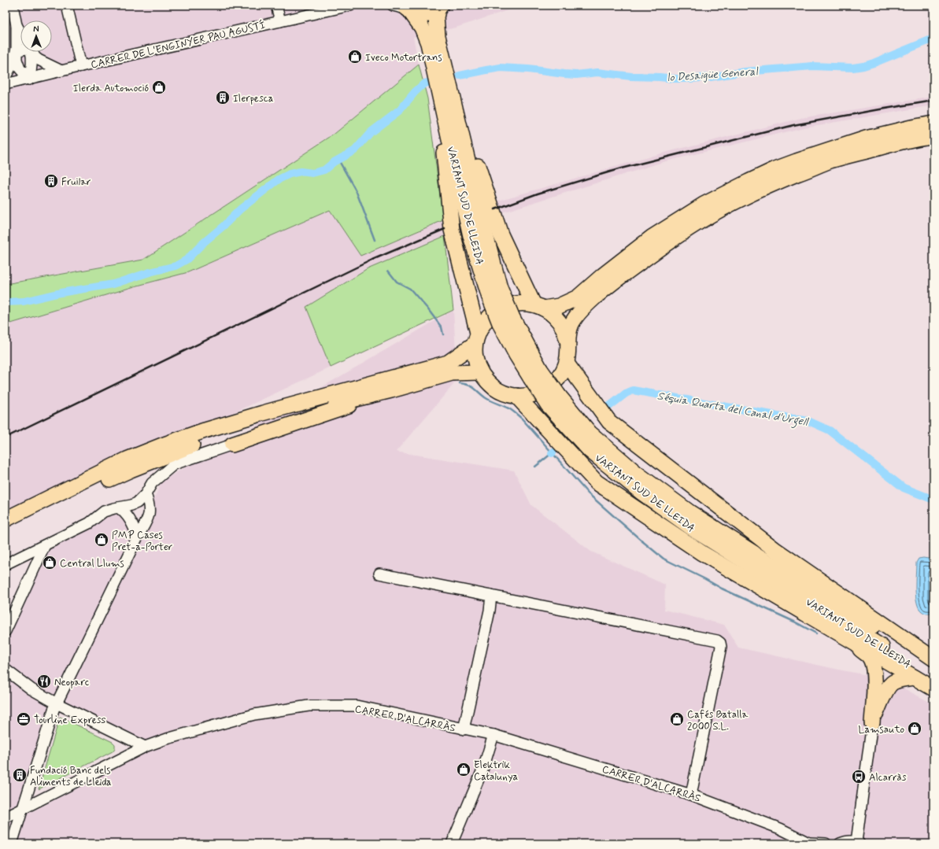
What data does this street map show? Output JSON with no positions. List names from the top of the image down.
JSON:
{
  "streets": {
    "highway": ["VARIANT SUD DE LLEIDA"],
    "street": ["CARRER DE L'ENGINYER PAU AGUSTÍ", "CARRER D'ALCARRÀS"]
  },
  "water": ["lo Desaigüe General", "Séquia Quarta del Canal d'Urgell"],
  "places": {
    "shop": [
      "Iveco Motortrans",
      "Ilerda Automoció",
      "PMP Cases Pret-a-Porter",
      "Central Llums",
      "Cafés Batalla 2000 S.L.",
      "Lamsauto",
      "Elektrik Catalunya"
    ],
    "building": ["Ilerpesca", "Fruilar", "Fundació Banc dels Aliments de Lleida"],
    "restaurant": ["Neoparc"],
    "office": ["Tourline Express"],
    "bus stop": ["Alcarràs"]
  },
  "north": "top"
}
